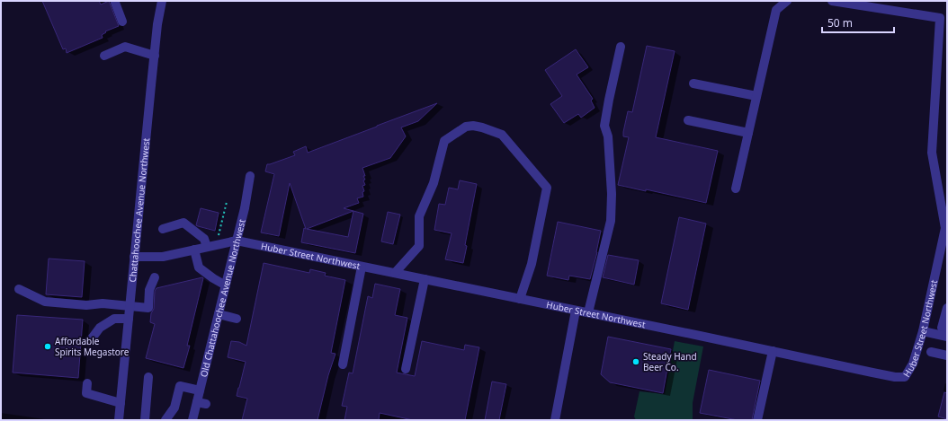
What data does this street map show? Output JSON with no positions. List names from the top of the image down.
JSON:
{
  "streets": {
    "street": ["Chattahoochee Avenue Northwest", "Huber Street Northwest", "Old Chattahoochee Avenue Northwest"]
  },
  "crossings": [
    ["Chattahoochee Avenue Northwest", "Huber Street Northwest"],
    ["Huber Street Northwest", "Old Chattahoochee Avenue Northwest"]
  ],
  "places": ["Affordable Spirits Megastore", "Steady Hand Beer Co."],
  "scale_bar": "50 m"
}
